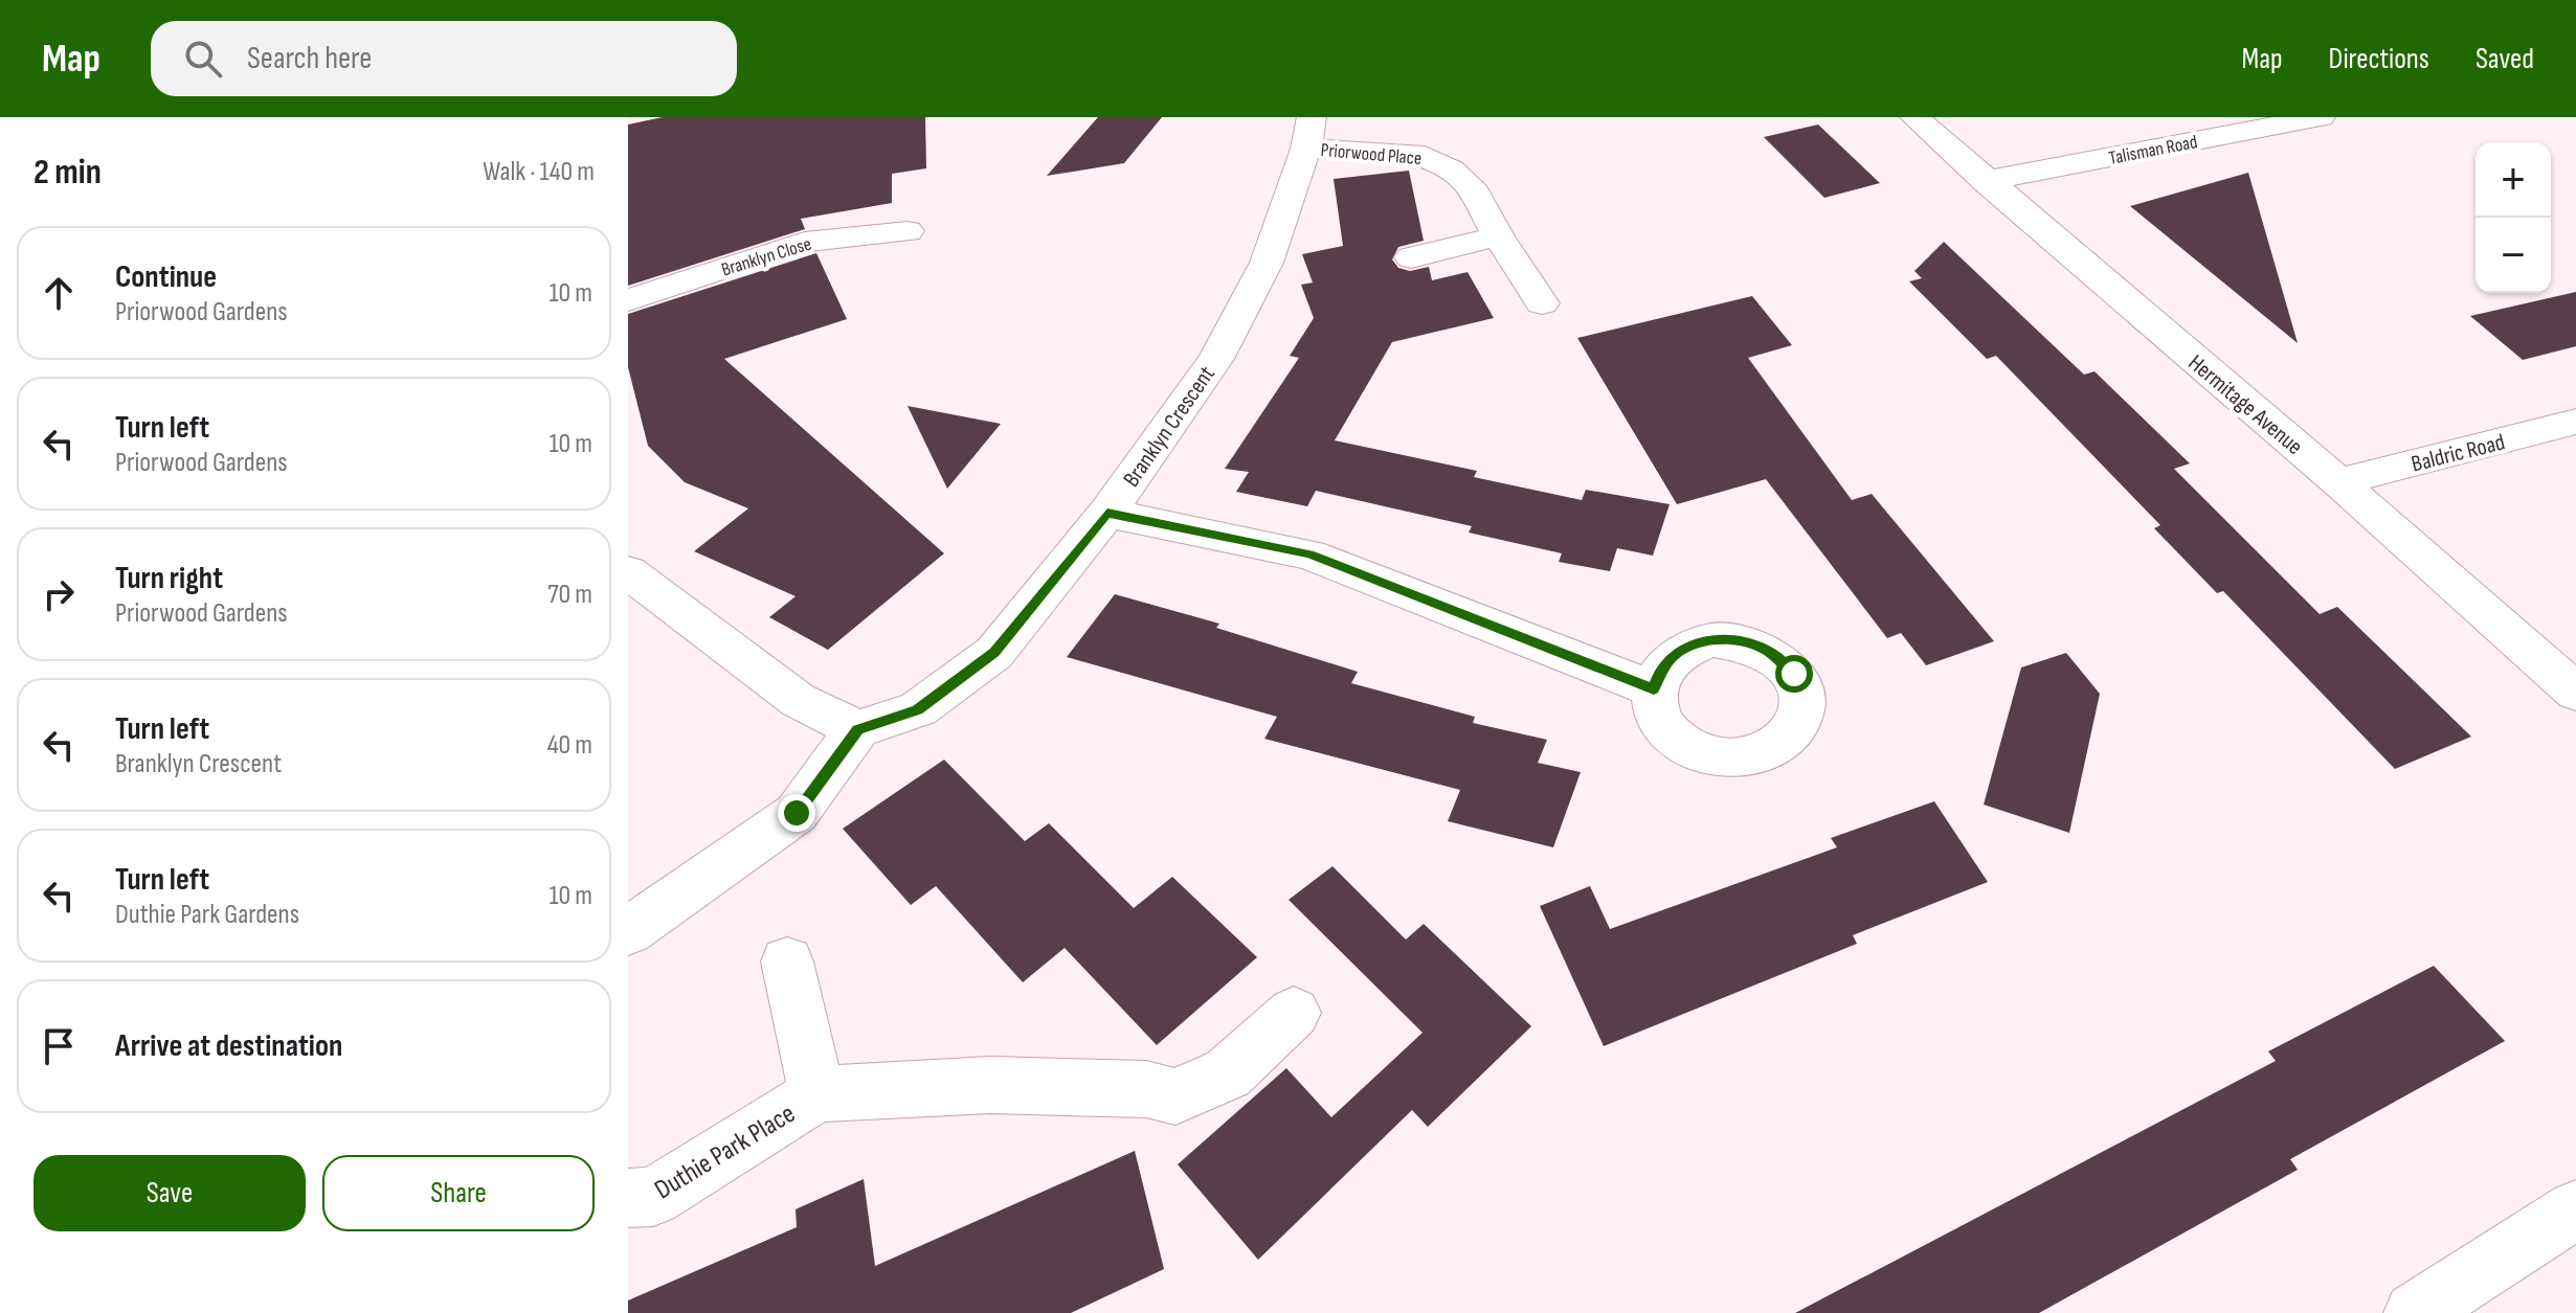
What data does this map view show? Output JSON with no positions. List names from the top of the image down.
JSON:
{
  "streets": {
    "street": [
      "Talisman Road",
      "Priorwood Place",
      "Branklyn Close",
      "Hermitage Avenue",
      "Branklyn Crescent",
      "Baldric Road",
      "Duthie Park Place"
    ]
  },
  "crossings": [
    ["Talisman Road", "Hermitage Avenue"],
    ["Priorwood Place", "Branklyn Crescent"],
    ["Hermitage Avenue", "Baldric Road"]
  ],
  "page": {
    "header": "Map",
    "search": "Search here",
    "nav": ["Map", "Directions", "Saved"],
    "heading": ["2 min", "Walk · 140 m"],
    "map_buttons": ["+", "−"],
    "list": [
      ["Continue", "Priorwood Gardens", "10 m"],
      ["Turn left", "Priorwood Gardens", "10 m"],
      ["Turn right", "Priorwood Gardens", "70 m"],
      ["Turn left", "Branklyn Crescent", "40 m"],
      ["Turn left", "Duthie Park Gardens", "10 m"],
      "Arrive at destination"
    ],
    "buttons": ["Save", "Share"]
  }
}
